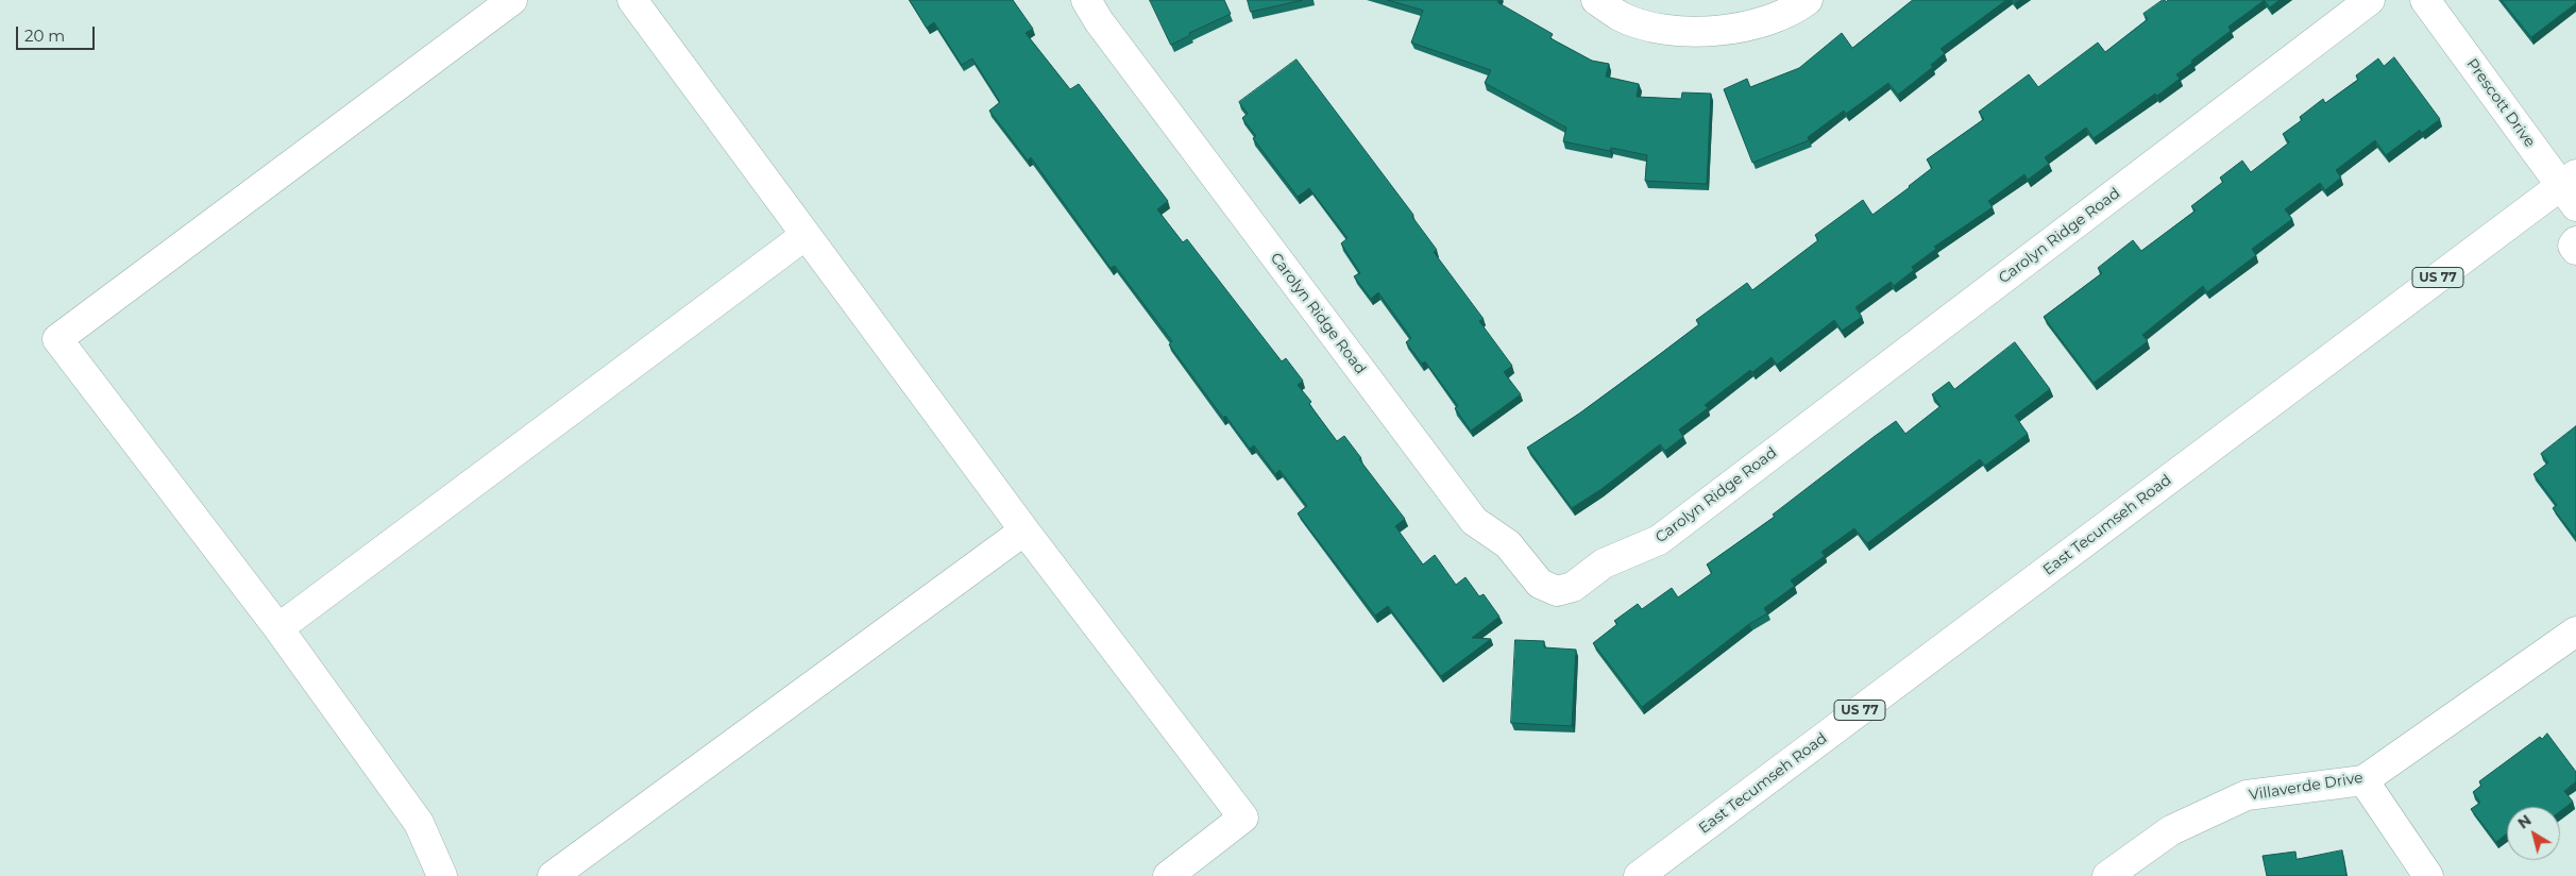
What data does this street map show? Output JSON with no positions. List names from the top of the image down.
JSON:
{
  "streets": {
    "street": [
      "Prescott Drive",
      "Carolyn Ridge Road",
      "US 77",
      "East Tecumseh Road",
      "Villaverde Drive"
    ]
  },
  "crossings": [
    ["Prescott Drive", "East Tecumseh Road"]
  ],
  "scale_bar": "20 m",
  "north": "top left"
}
